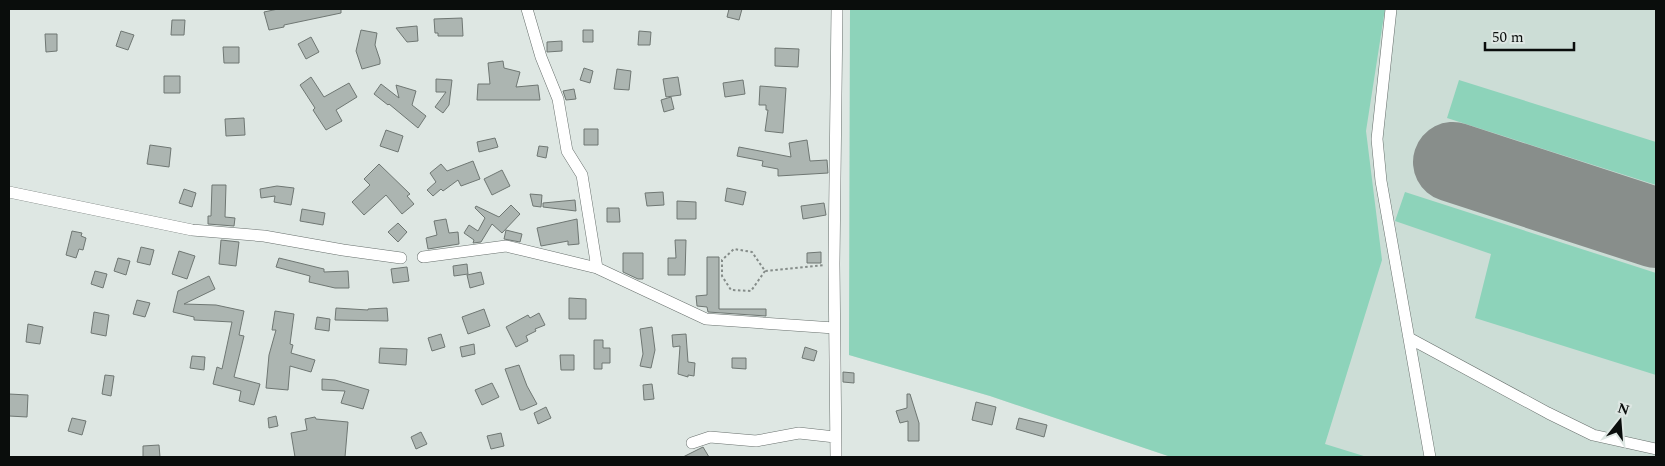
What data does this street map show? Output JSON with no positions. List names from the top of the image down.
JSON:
{
  "scale_bar": "50 m",
  "north": "top"
}
